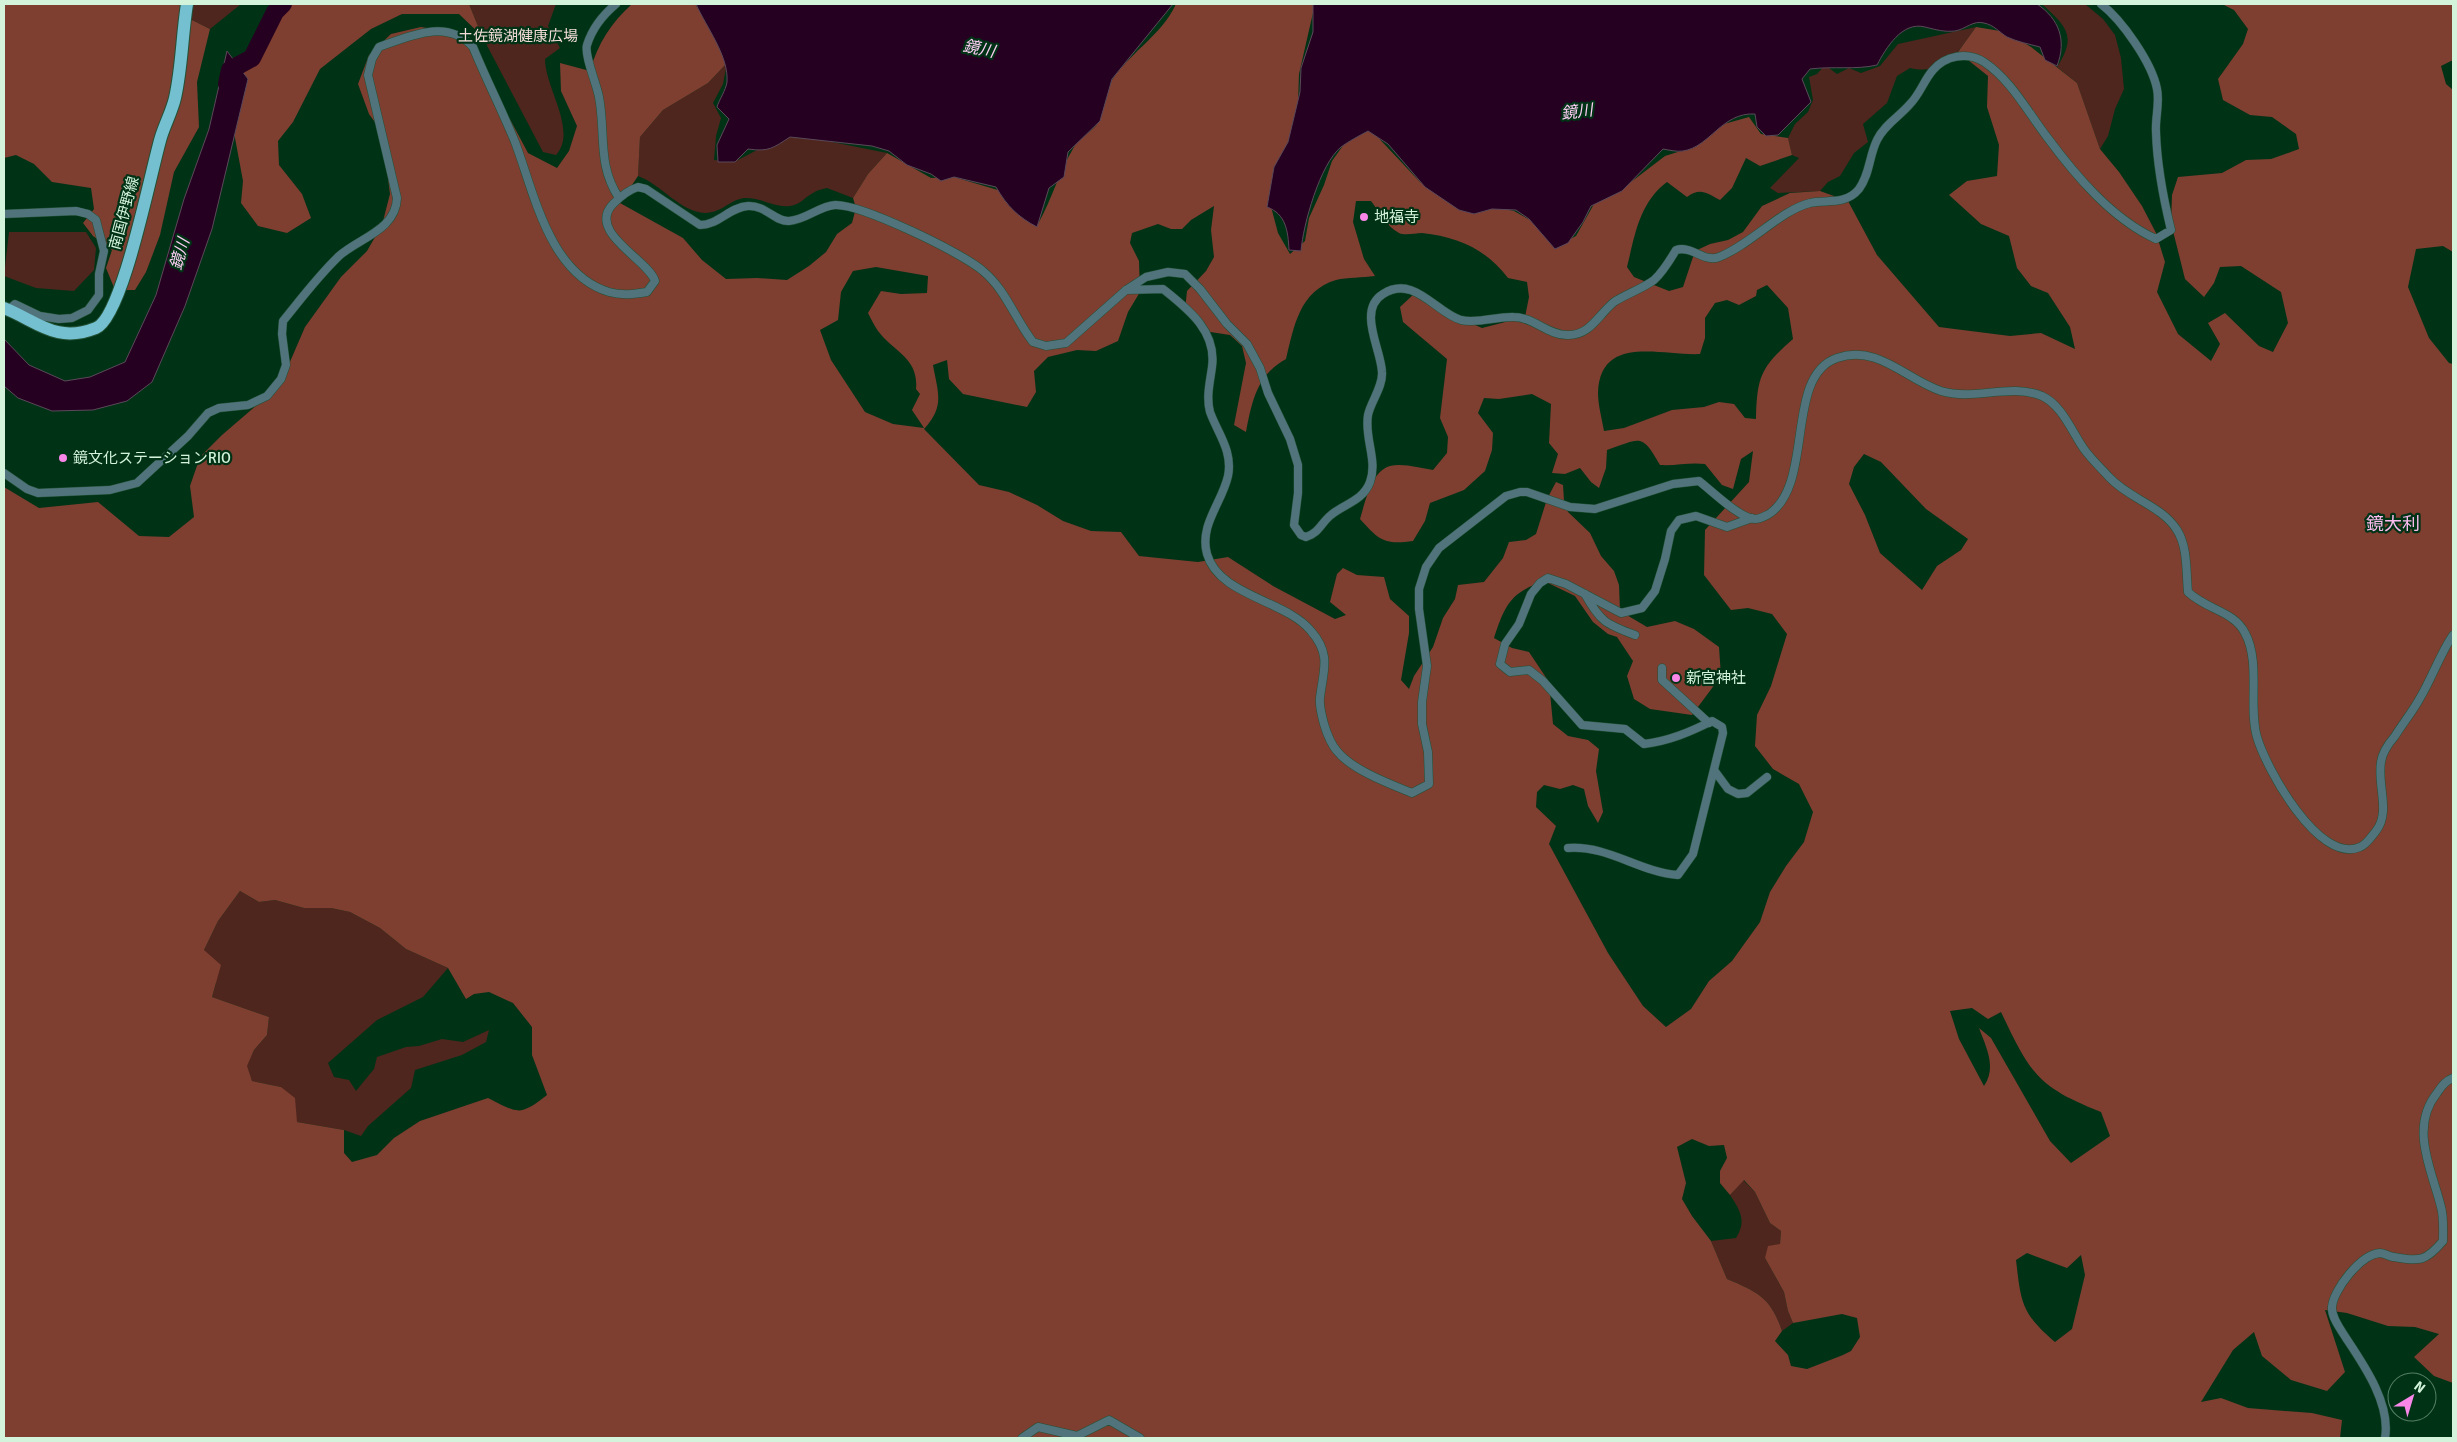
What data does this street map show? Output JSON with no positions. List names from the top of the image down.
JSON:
{
  "streets": {
    "main road": ["南国伊野線"]
  },
  "districts": ["鏡大利"],
  "water": ["鏡川"],
  "parks": ["土佐鏡湖健康広場"],
  "places": ["地福寺", "鏡文化ステーションRIO", "新宮神社"],
  "north": "top right"
}
